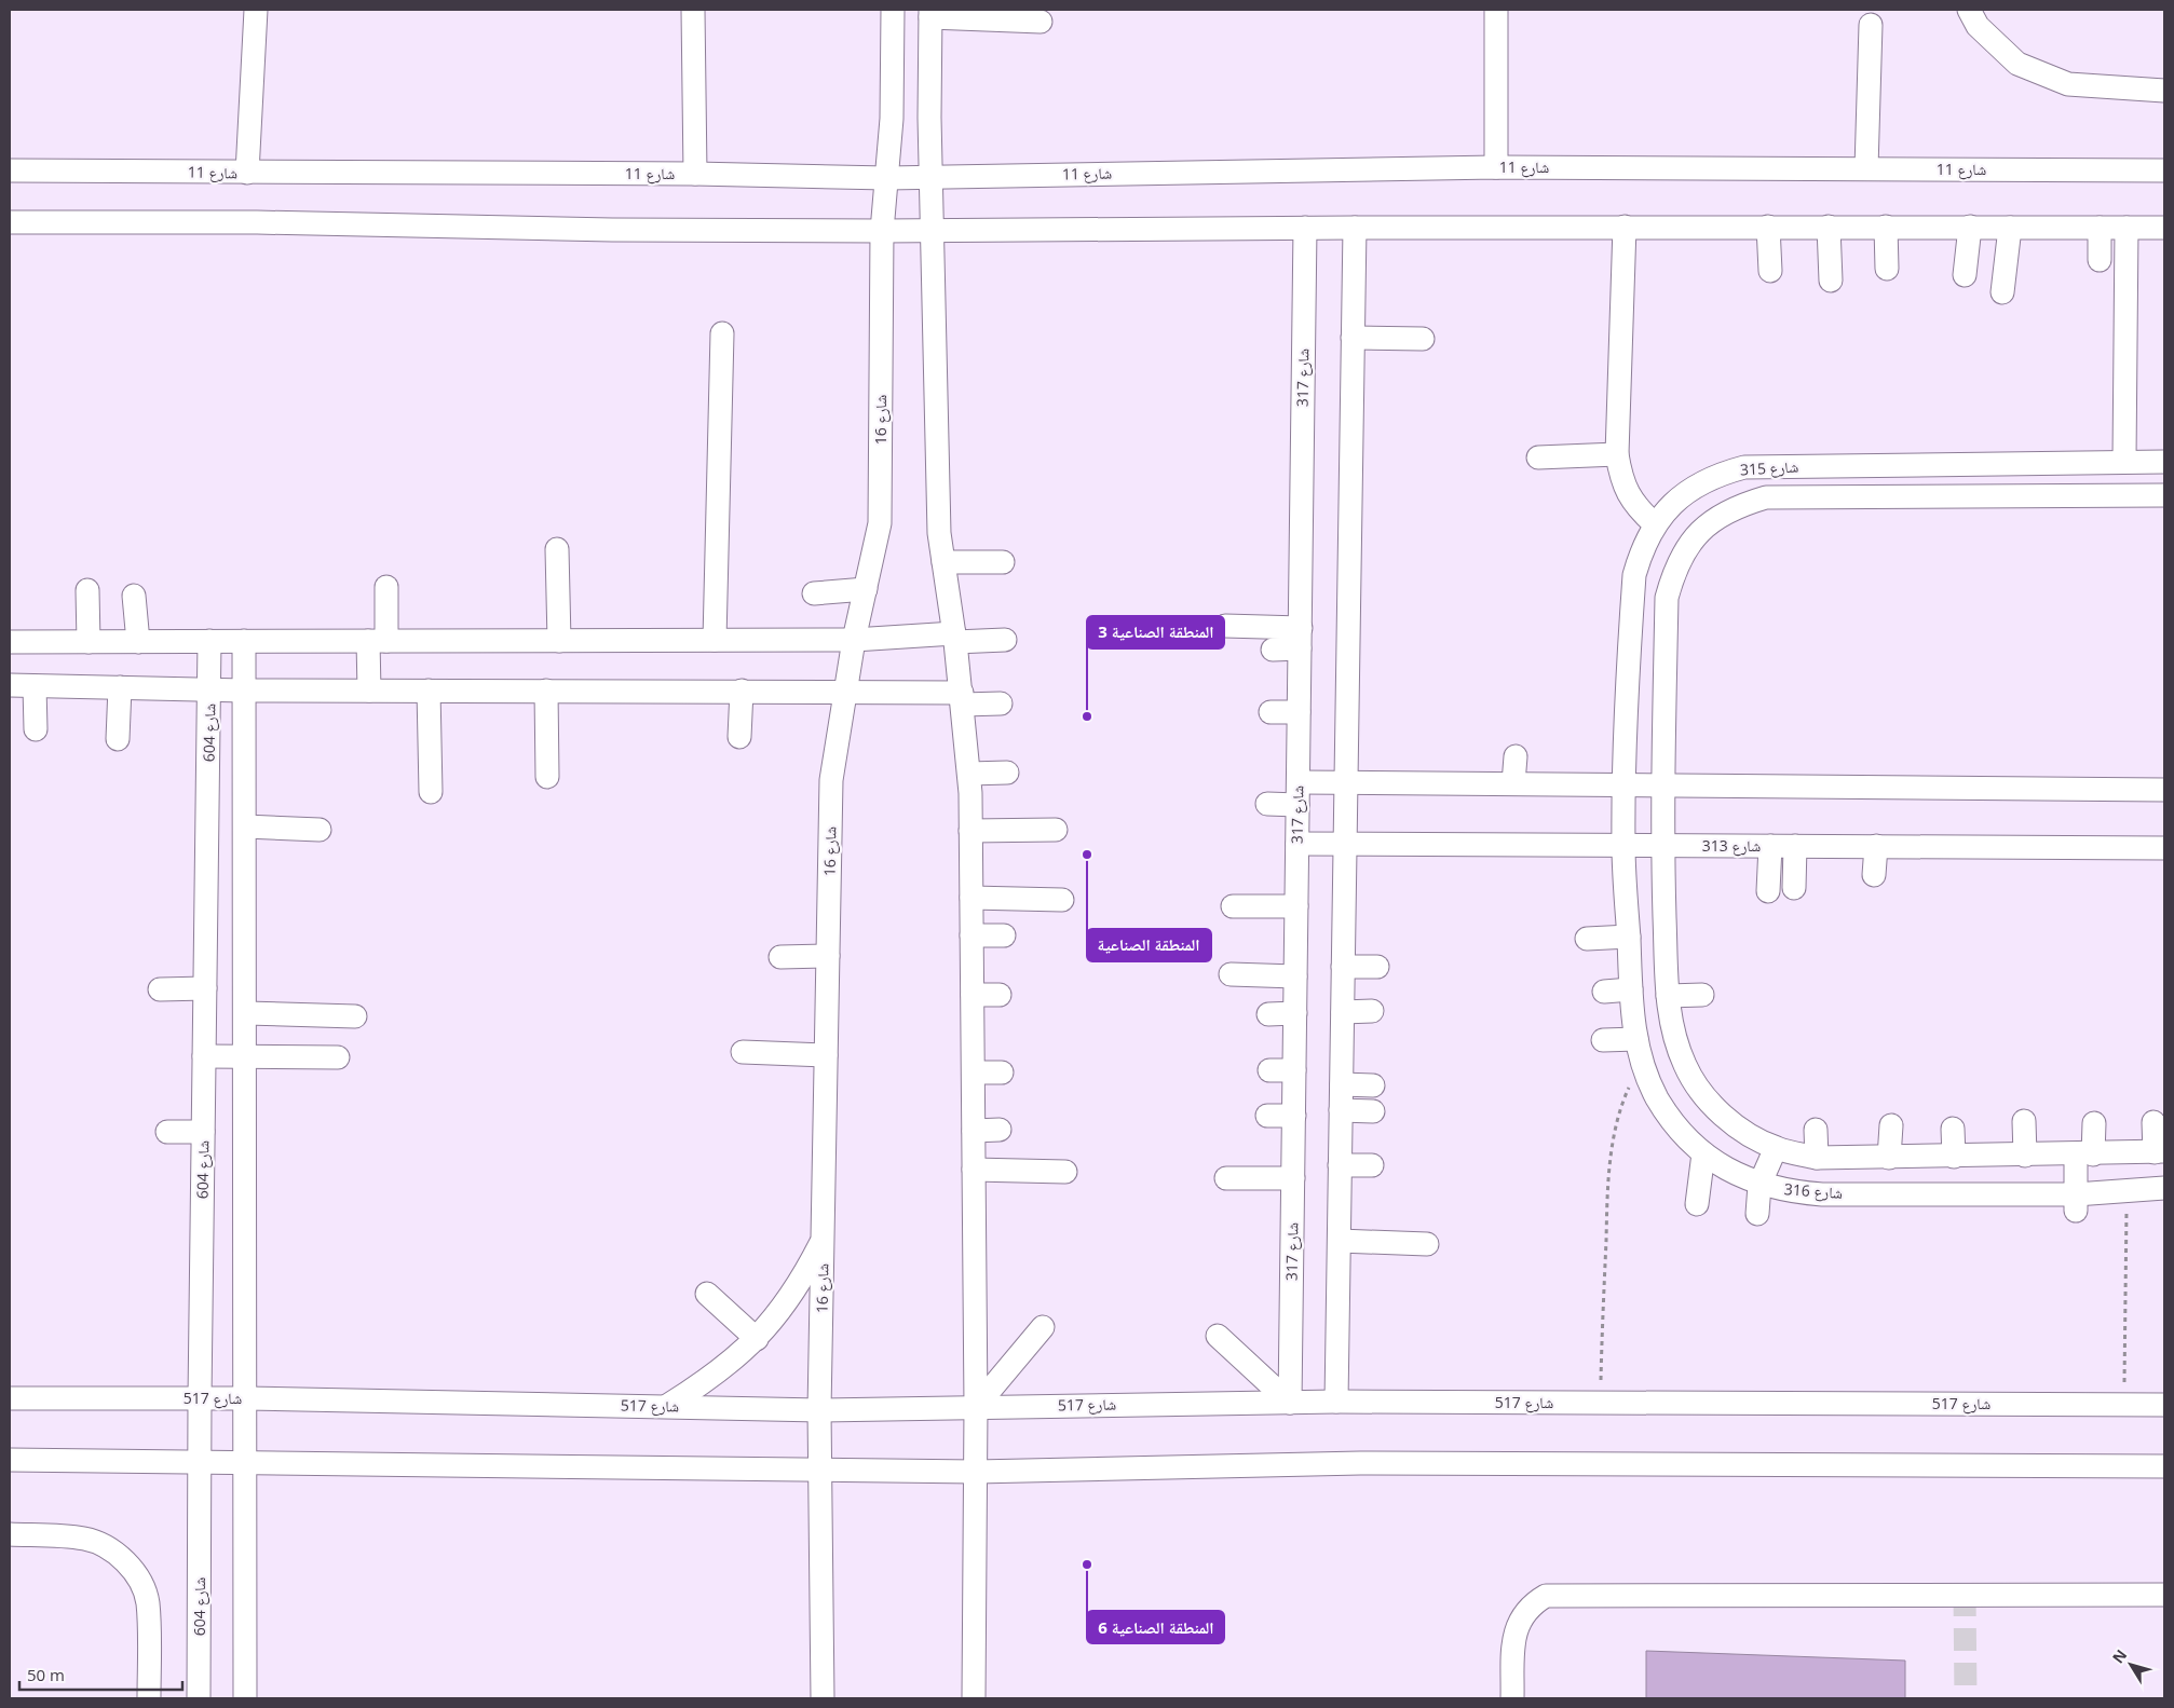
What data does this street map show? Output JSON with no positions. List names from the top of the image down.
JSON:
{
  "streets": {
    "street": [
      "شارع 11",
      "شارع 317",
      "شارع 16",
      "شارع 315",
      "شارع 604",
      "شارع 313",
      "شارع 316",
      "شارع 517"
    ]
  },
  "crossings": [
    ["شارع 11", "شارع 16"],
    ["شارع 317", "شارع 313"],
    ["شارع 317", "شارع 517"],
    ["شارع 16", "شارع 517"],
    ["شارع 315", "شارع 313"],
    ["شارع 315", "شارع 316"],
    ["شارع 604", "شارع 517"],
    ["شارع 313", "شارع 316"]
  ],
  "places": ["المنطقة الصناعية 3", "المنطقة الصناعية", "المنطقة الصناعية 6"],
  "scale_bar": "50 m",
  "north": "top left"
}
